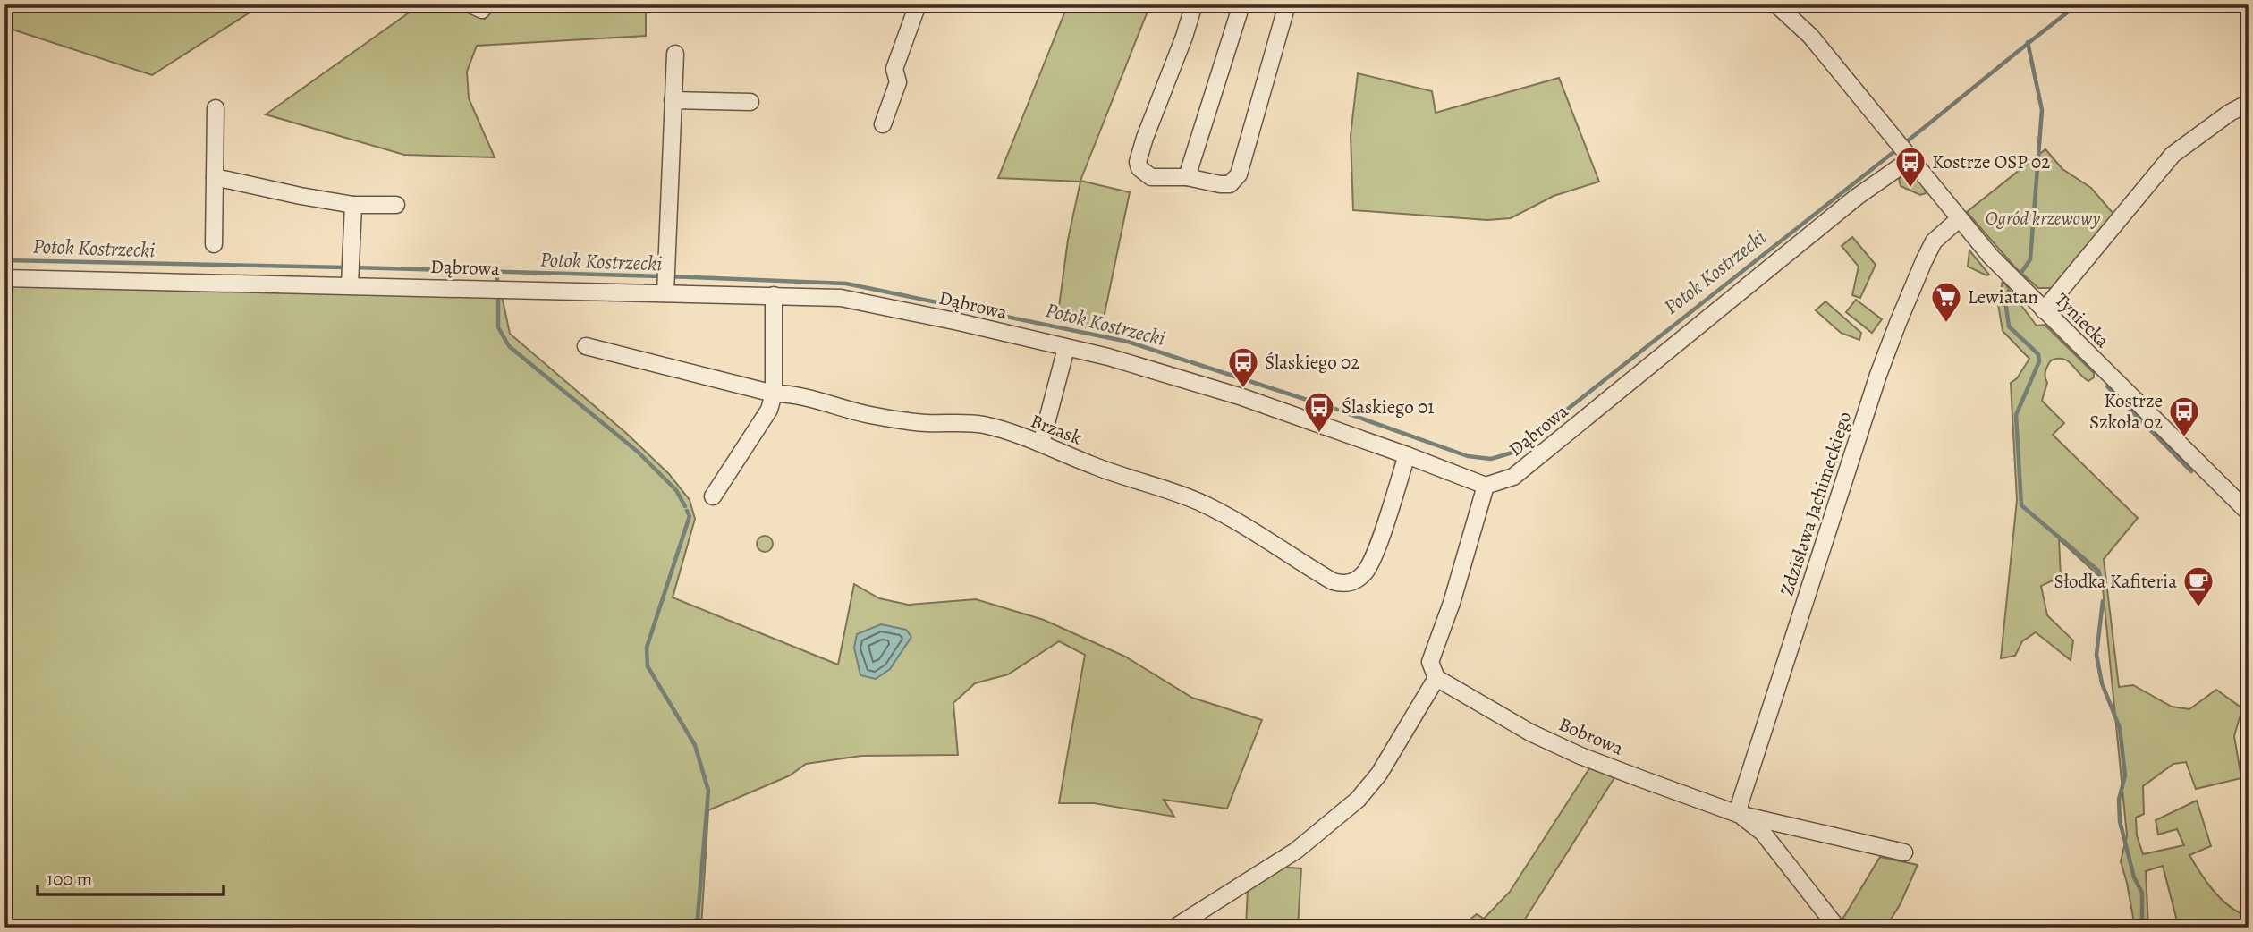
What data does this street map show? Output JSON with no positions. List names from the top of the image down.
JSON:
{
  "streets": {
    "street": [
      "Dąbrowa",
      "Tyniecka",
      "Brzask",
      "Zdzisława Jachimeckiego",
      "Bobrowa"
    ]
  },
  "crossings": [
    ["Dąbrowa", "Tyniecka"],
    ["Dąbrowa", "Brzask"],
    ["Tyniecka", "Zdzisława Jachimeckiego"],
    ["Zdzisława Jachimeckiego", "Bobrowa"]
  ],
  "water": ["Potok Kostrzecki"],
  "parks": ["Ogród krzewowy"],
  "places": {
    "bus stop": [
      "Kostrze OSP 02",
      "Ślaskiego 02",
      "Ślaskiego 01",
      "Kostrze Szkoła 02"
    ],
    "supermarket": ["Lewiatan"],
    "cafe": ["Słodka Kafiteria"]
  },
  "scale_bar": "100 m"
}
